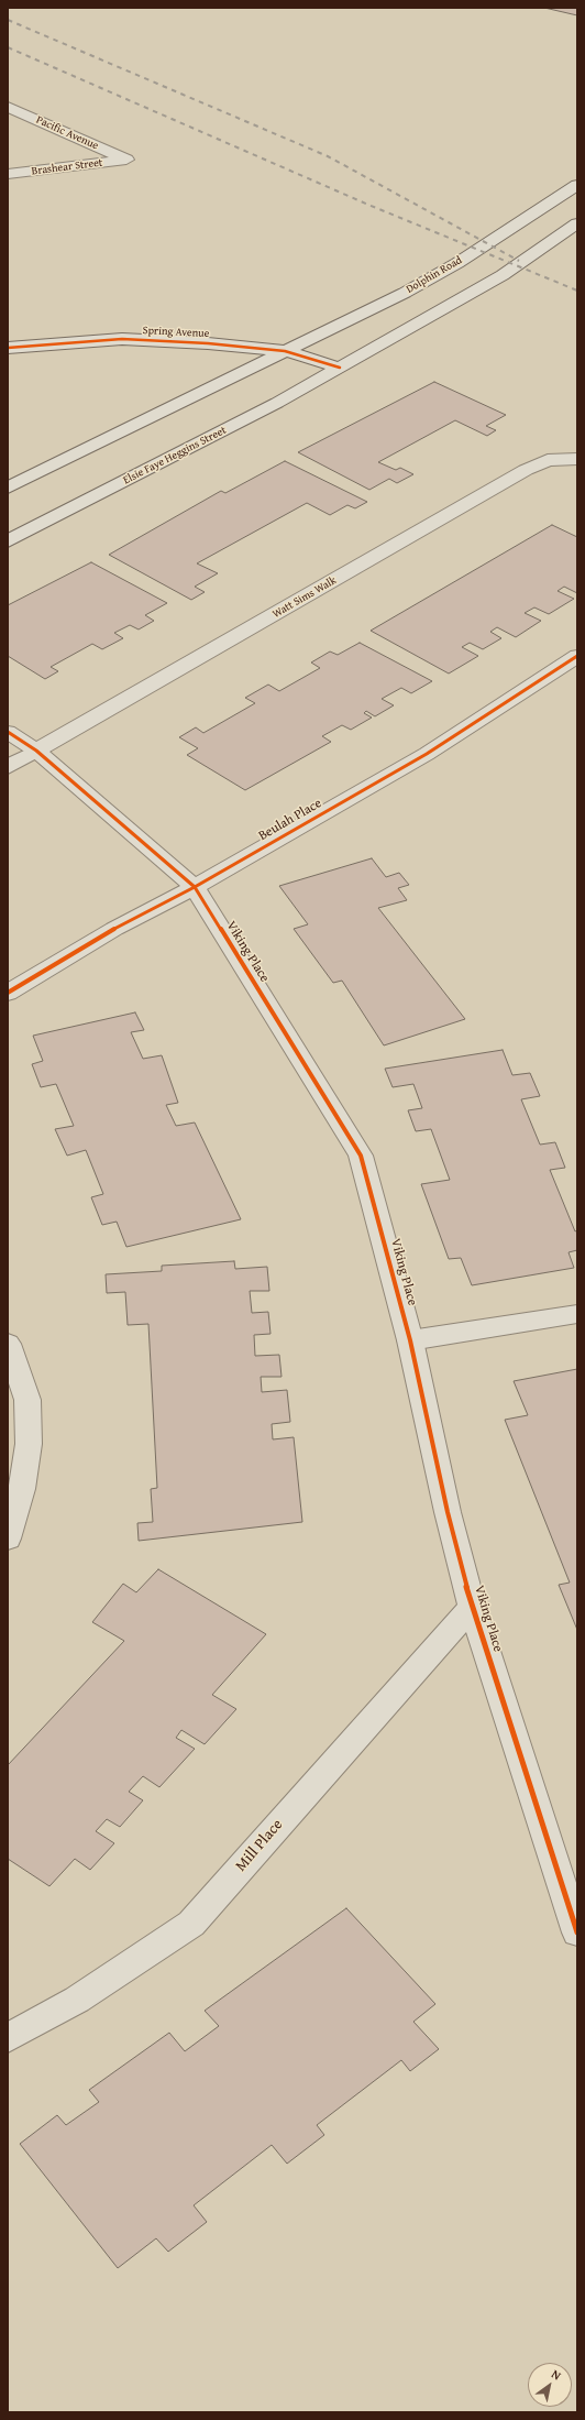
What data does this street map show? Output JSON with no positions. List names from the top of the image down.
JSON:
{
  "streets": {
    "street": [
      "Pacific Avenue",
      "Brashear Street",
      "Dolphin Road",
      "Spring Avenue",
      "Elsie Faye Heggins Street",
      "Watt Sims Walk",
      "Beulah Place",
      "Viking Place",
      "Mill Place"
    ]
  },
  "crossings": [
    ["Pacific Avenue", "Brashear Street"],
    ["Dolphin Road", "Spring Avenue"],
    ["Spring Avenue", "Elsie Faye Heggins Street"],
    ["Watt Sims Walk", "Viking Place"],
    ["Beulah Place", "Viking Place"],
    ["Viking Place", "Mill Place"]
  ],
  "north": "top right"
}
